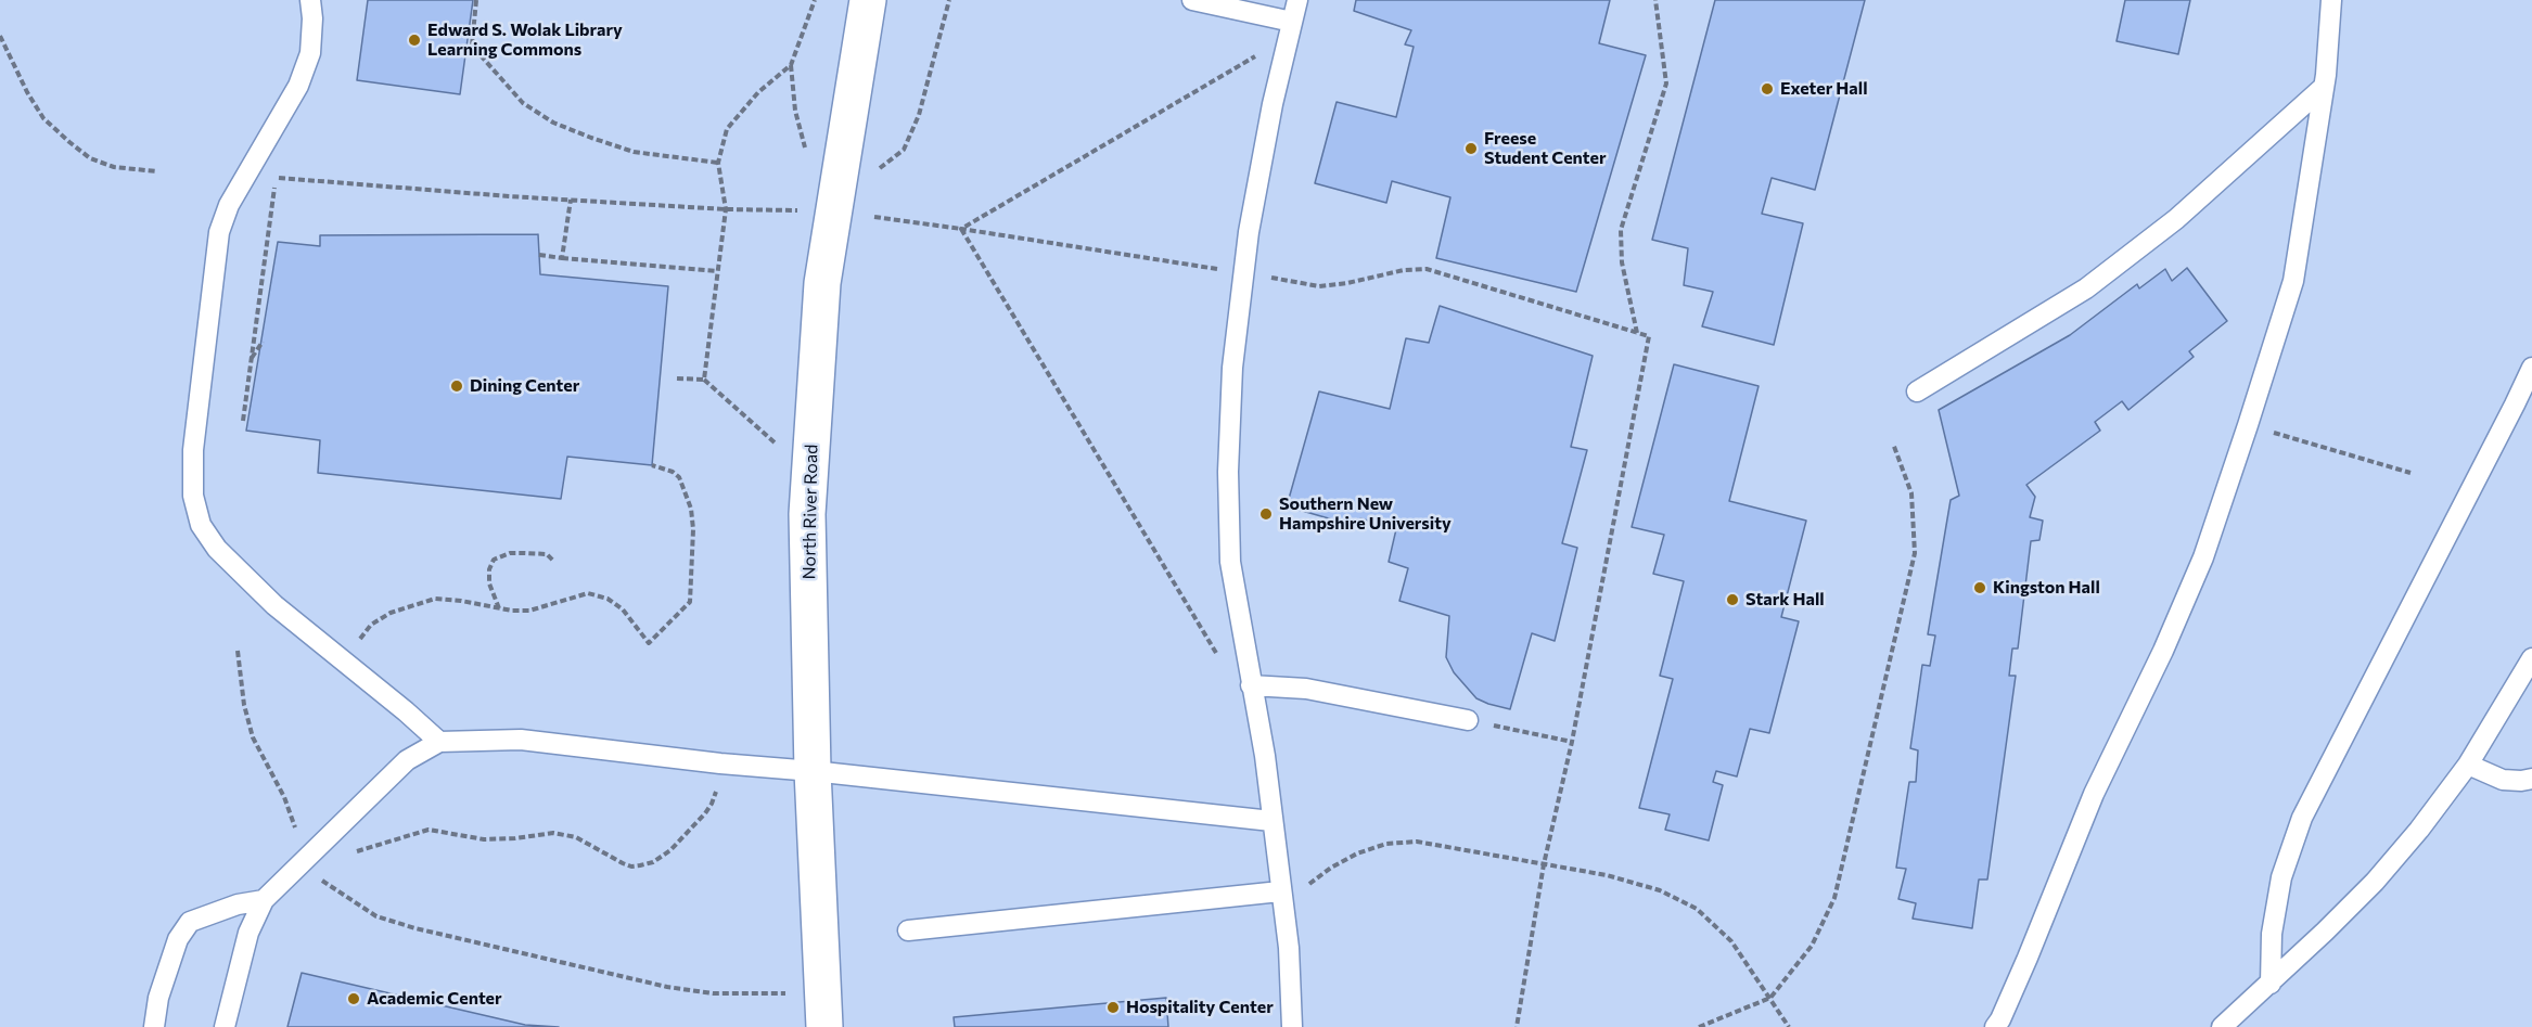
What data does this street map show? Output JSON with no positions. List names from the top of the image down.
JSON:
{
  "streets": {
    "street": ["North River Road"]
  },
  "places": [
    "Edward S. Wolak Library Learning Commons",
    "Exeter Hall",
    "Freese Student Center",
    "Dining Center",
    "Southern New Hampshire University",
    "Kingston Hall",
    "Stark Hall",
    "Academic Center",
    "Hospitality Center"
  ]
}
